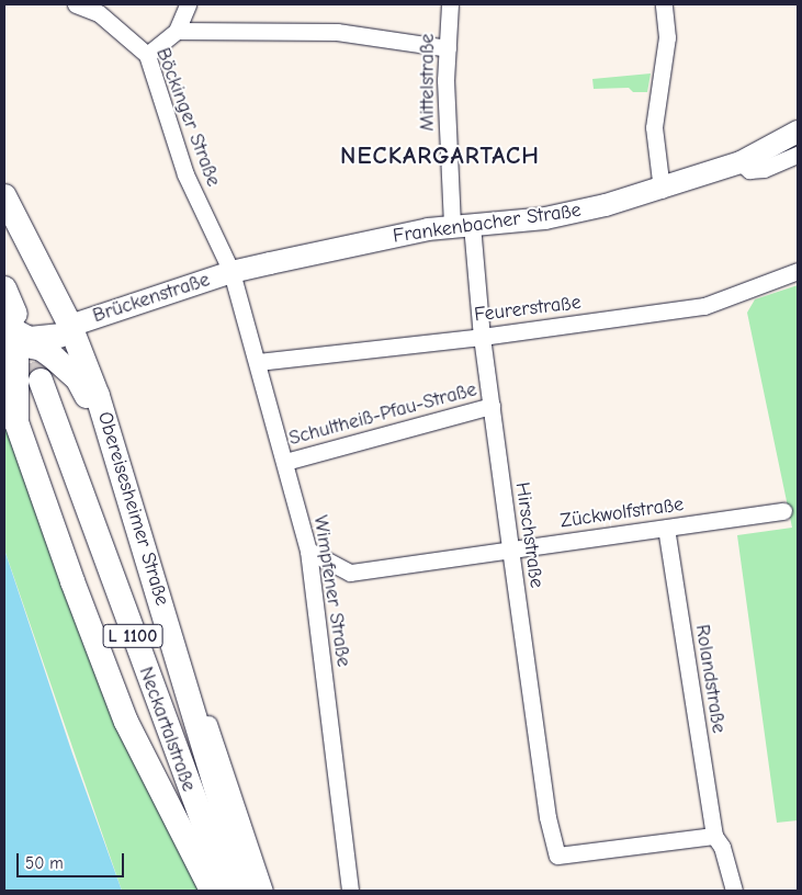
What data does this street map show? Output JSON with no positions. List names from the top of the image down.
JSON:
{
  "streets": {
    "main road": [
      "Frankenbacher Straße",
      "Brückenstraße",
      "Obereisesheimer Straße",
      "L 1100",
      "Neckartalstraße"
    ],
    "street": [
      "Mittelstraße",
      "Böckinger Straße",
      "Feurerstraße",
      "Schultheiß-Pfau-Straße",
      "Zückwolfstraße",
      "Hirschstraße",
      "Wimpfener Straße",
      "Rolandstraße"
    ]
  },
  "crossings": [
    ["Mittelstraße", "Frankenbacher Straße"],
    ["Mittelstraße", "Hirschstraße"],
    ["Böckinger Straße", "Frankenbacher Straße"],
    ["Böckinger Straße", "Brückenstraße"],
    ["Böckinger Straße", "Wimpfener Straße"],
    ["Frankenbacher Straße", "Brückenstraße"],
    ["Frankenbacher Straße", "Hirschstraße"],
    ["Frankenbacher Straße", "Wimpfener Straße"],
    ["Brückenstraße", "Obereisesheimer Straße"],
    ["Brückenstraße", "Wimpfener Straße"],
    ["Feurerstraße", "Hirschstraße"],
    ["Feurerstraße", "Wimpfener Straße"],
    ["Schultheiß-Pfau-Straße", "Hirschstraße"],
    ["Schultheiß-Pfau-Straße", "Wimpfener Straße"],
    ["Zückwolfstraße", "Hirschstraße"],
    ["Zückwolfstraße", "Wimpfener Straße"],
    ["Zückwolfstraße", "Rolandstraße"],
    ["Hirschstraße", "Rolandstraße"]
  ],
  "districts": ["NECKARGARTACH"],
  "scale_bar": "50 m"
}
